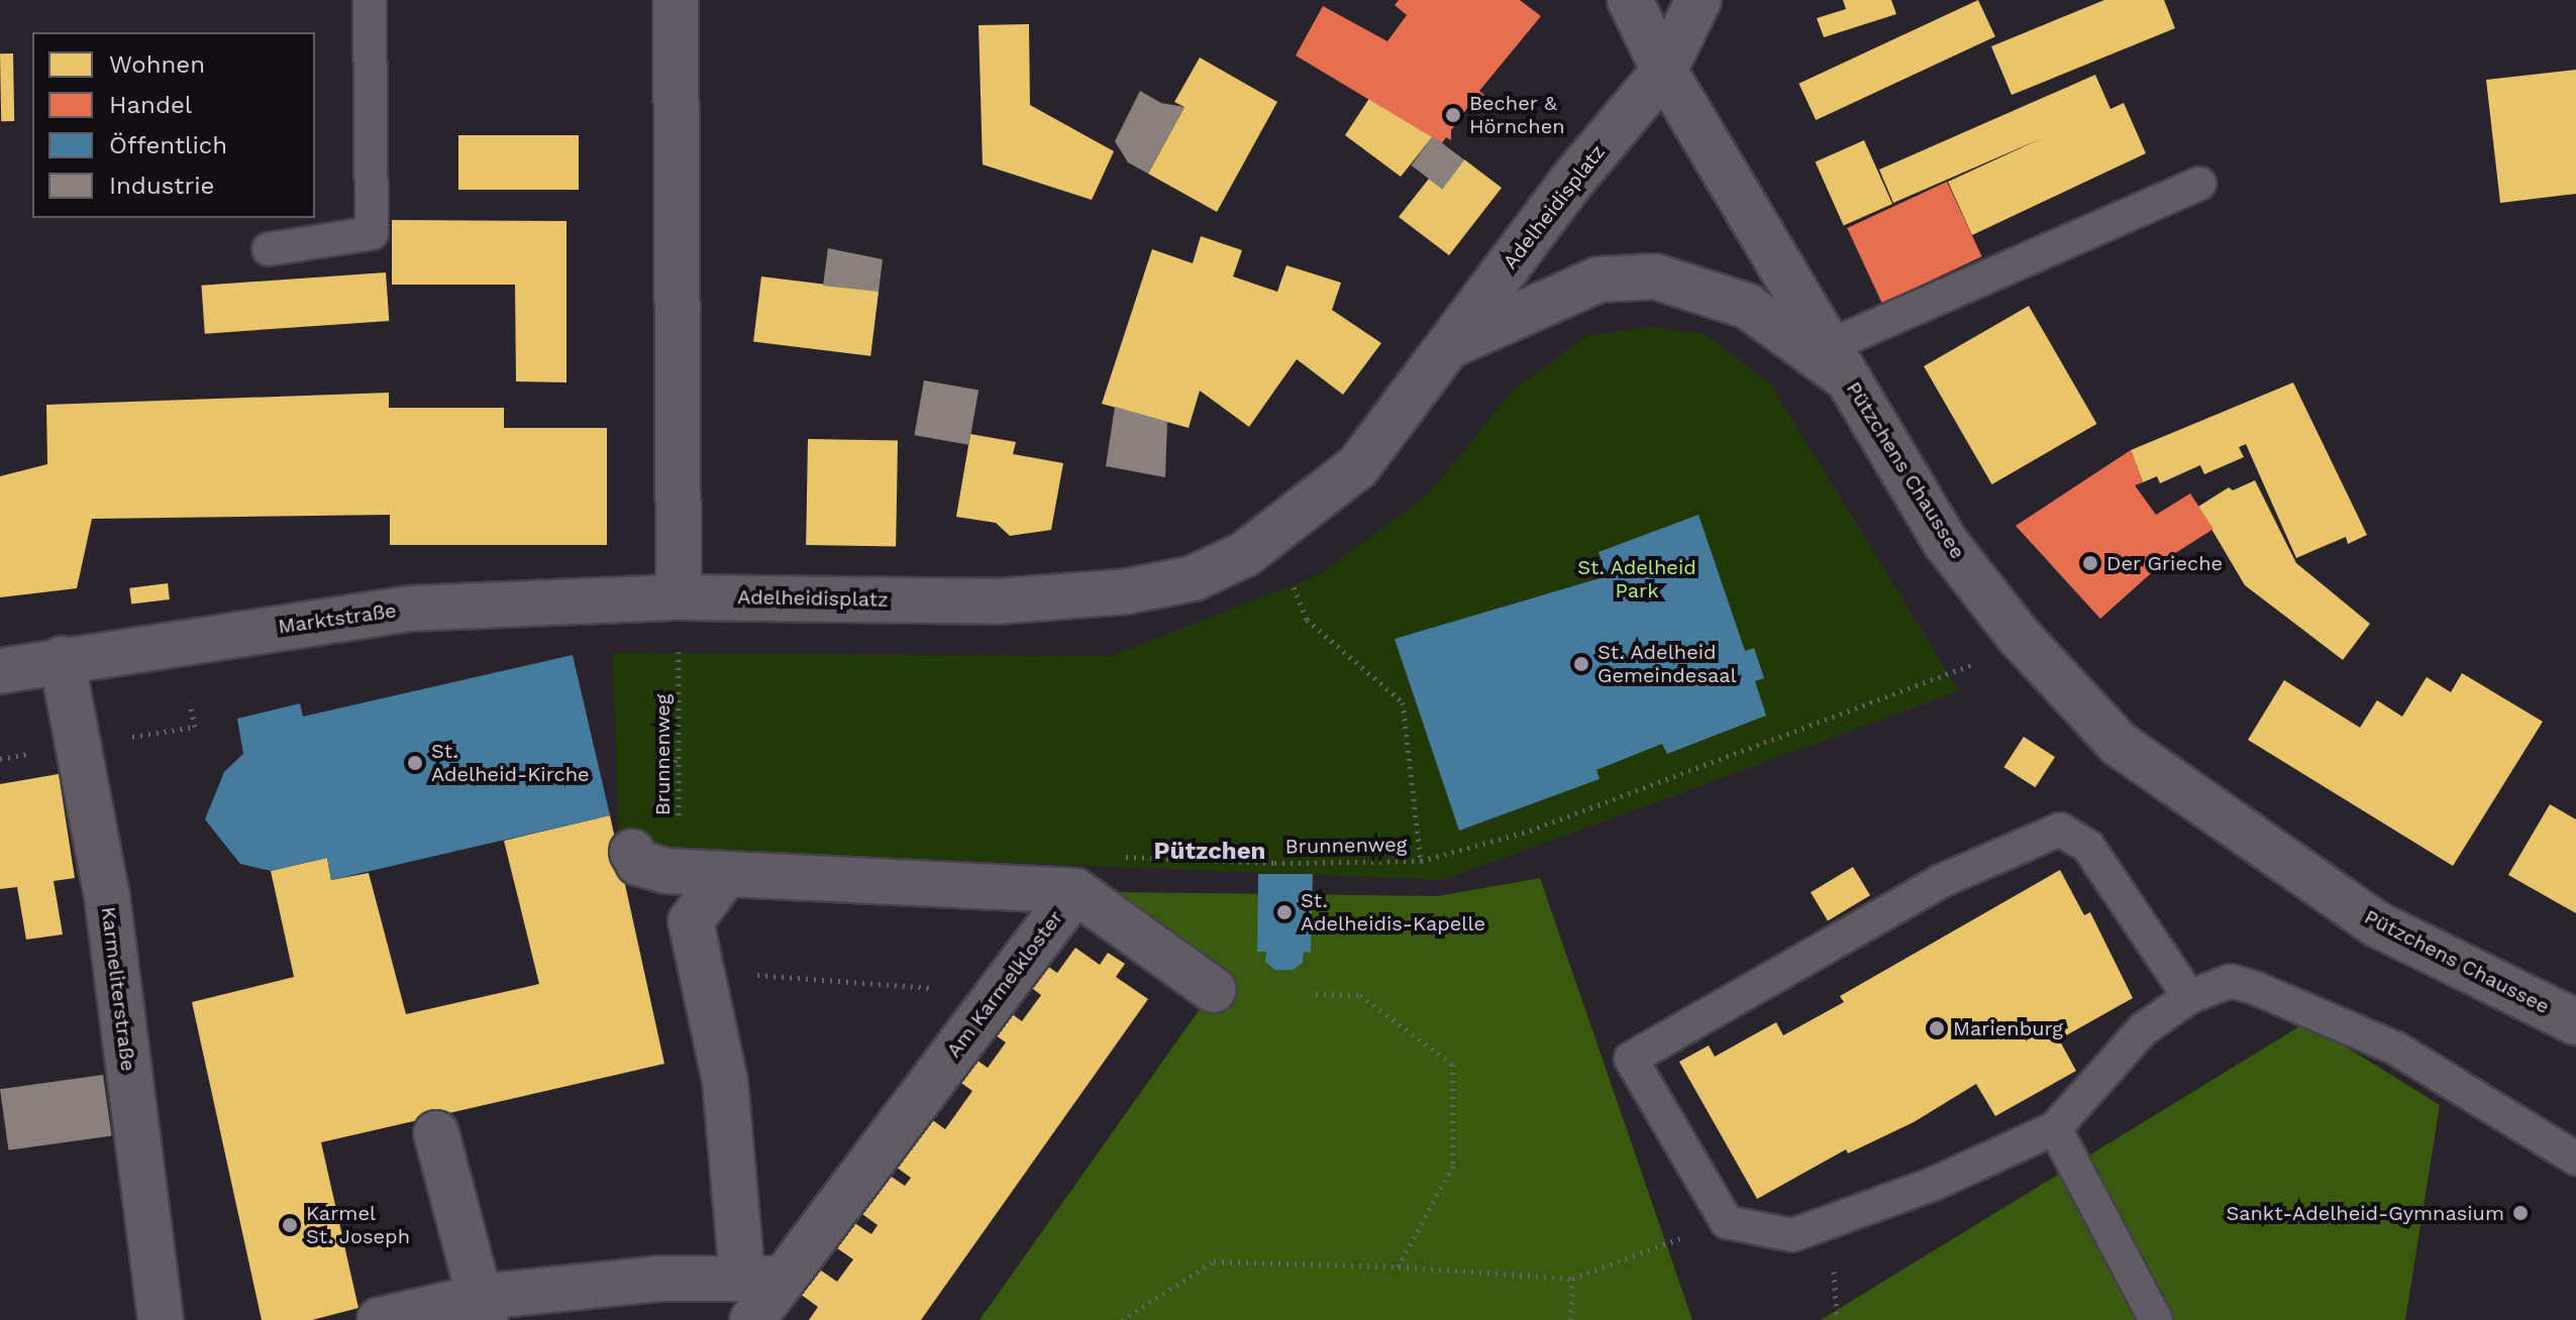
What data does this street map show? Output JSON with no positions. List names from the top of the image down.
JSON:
{
  "streets": {
    "street": [
      "Adelheidisplatz",
      "Pützchens Chaussee",
      "Marktstraße",
      "Am Karmelkloster",
      "Karmeliterstraße"
    ],
    "path": ["Brunnenweg"]
  },
  "crossings": [
    ["Adelheidisplatz", "Pützchens Chaussee"],
    ["Adelheidisplatz", "Marktstraße"],
    ["Adelheidisplatz", "Brunnenweg"],
    ["Pützchens Chaussee", "Brunnenweg"],
    ["Marktstraße", "Brunnenweg"],
    ["Marktstraße", "Karmeliterstraße"]
  ],
  "districts": ["Pützchen"],
  "parks": ["St. Adelheid Park"],
  "places": [
    "Becher & Hörnchen",
    "Der Grieche",
    "St. Adelheid Gemeindesaal",
    "St. Adelheid-Kirche",
    "St. Adelheidis-Kapelle",
    "Marienburg",
    "Sankt-Adelheid-Gymnasium",
    "Karmel St. Joseph"
  ],
  "legend": [
    "Wohnen",
    "Handel",
    "Öffentlich",
    "Industrie"
  ]
}
